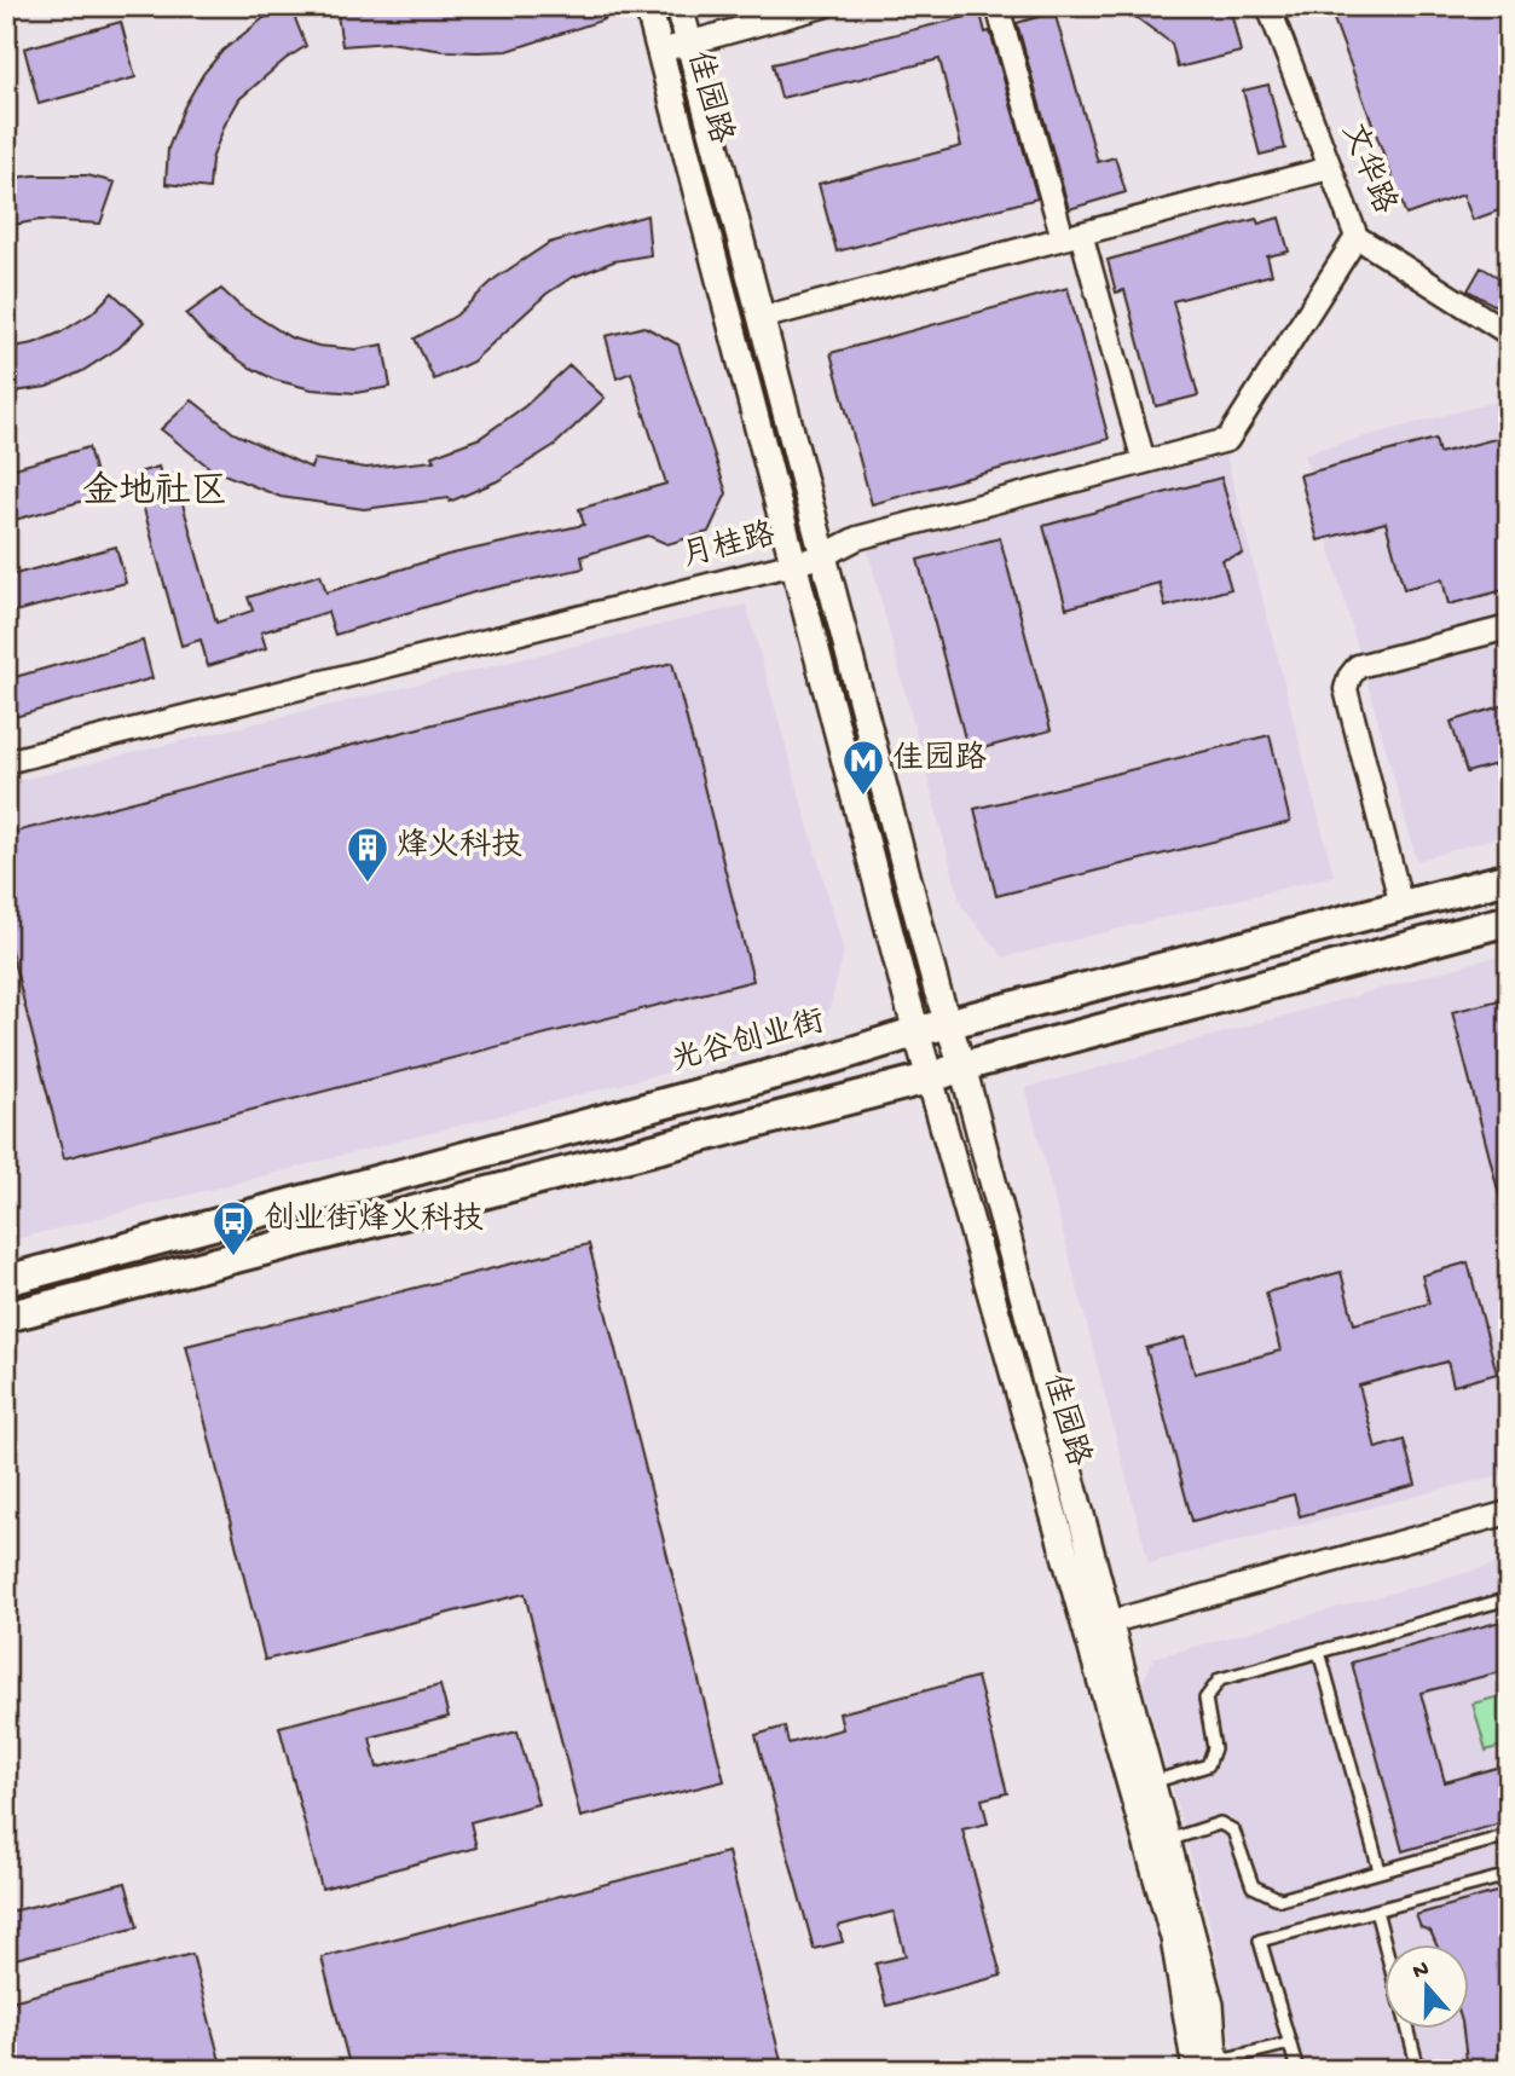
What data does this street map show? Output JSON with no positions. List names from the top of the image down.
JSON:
{
  "streets": {
    "main road": ["光谷创业街"],
    "street": ["佳园路", "文华路", "月桂路"]
  },
  "crossings": [
    ["佳园路", "月桂路"],
    ["佳园路", "光谷创业街"],
    ["文华路", "月桂路"]
  ],
  "districts": ["金地社区"],
  "places": {
    "metro station": ["佳园路"],
    "building": ["烽火科技"],
    "bus stop": ["创业街烽火科技"]
  },
  "north": "top"
}
